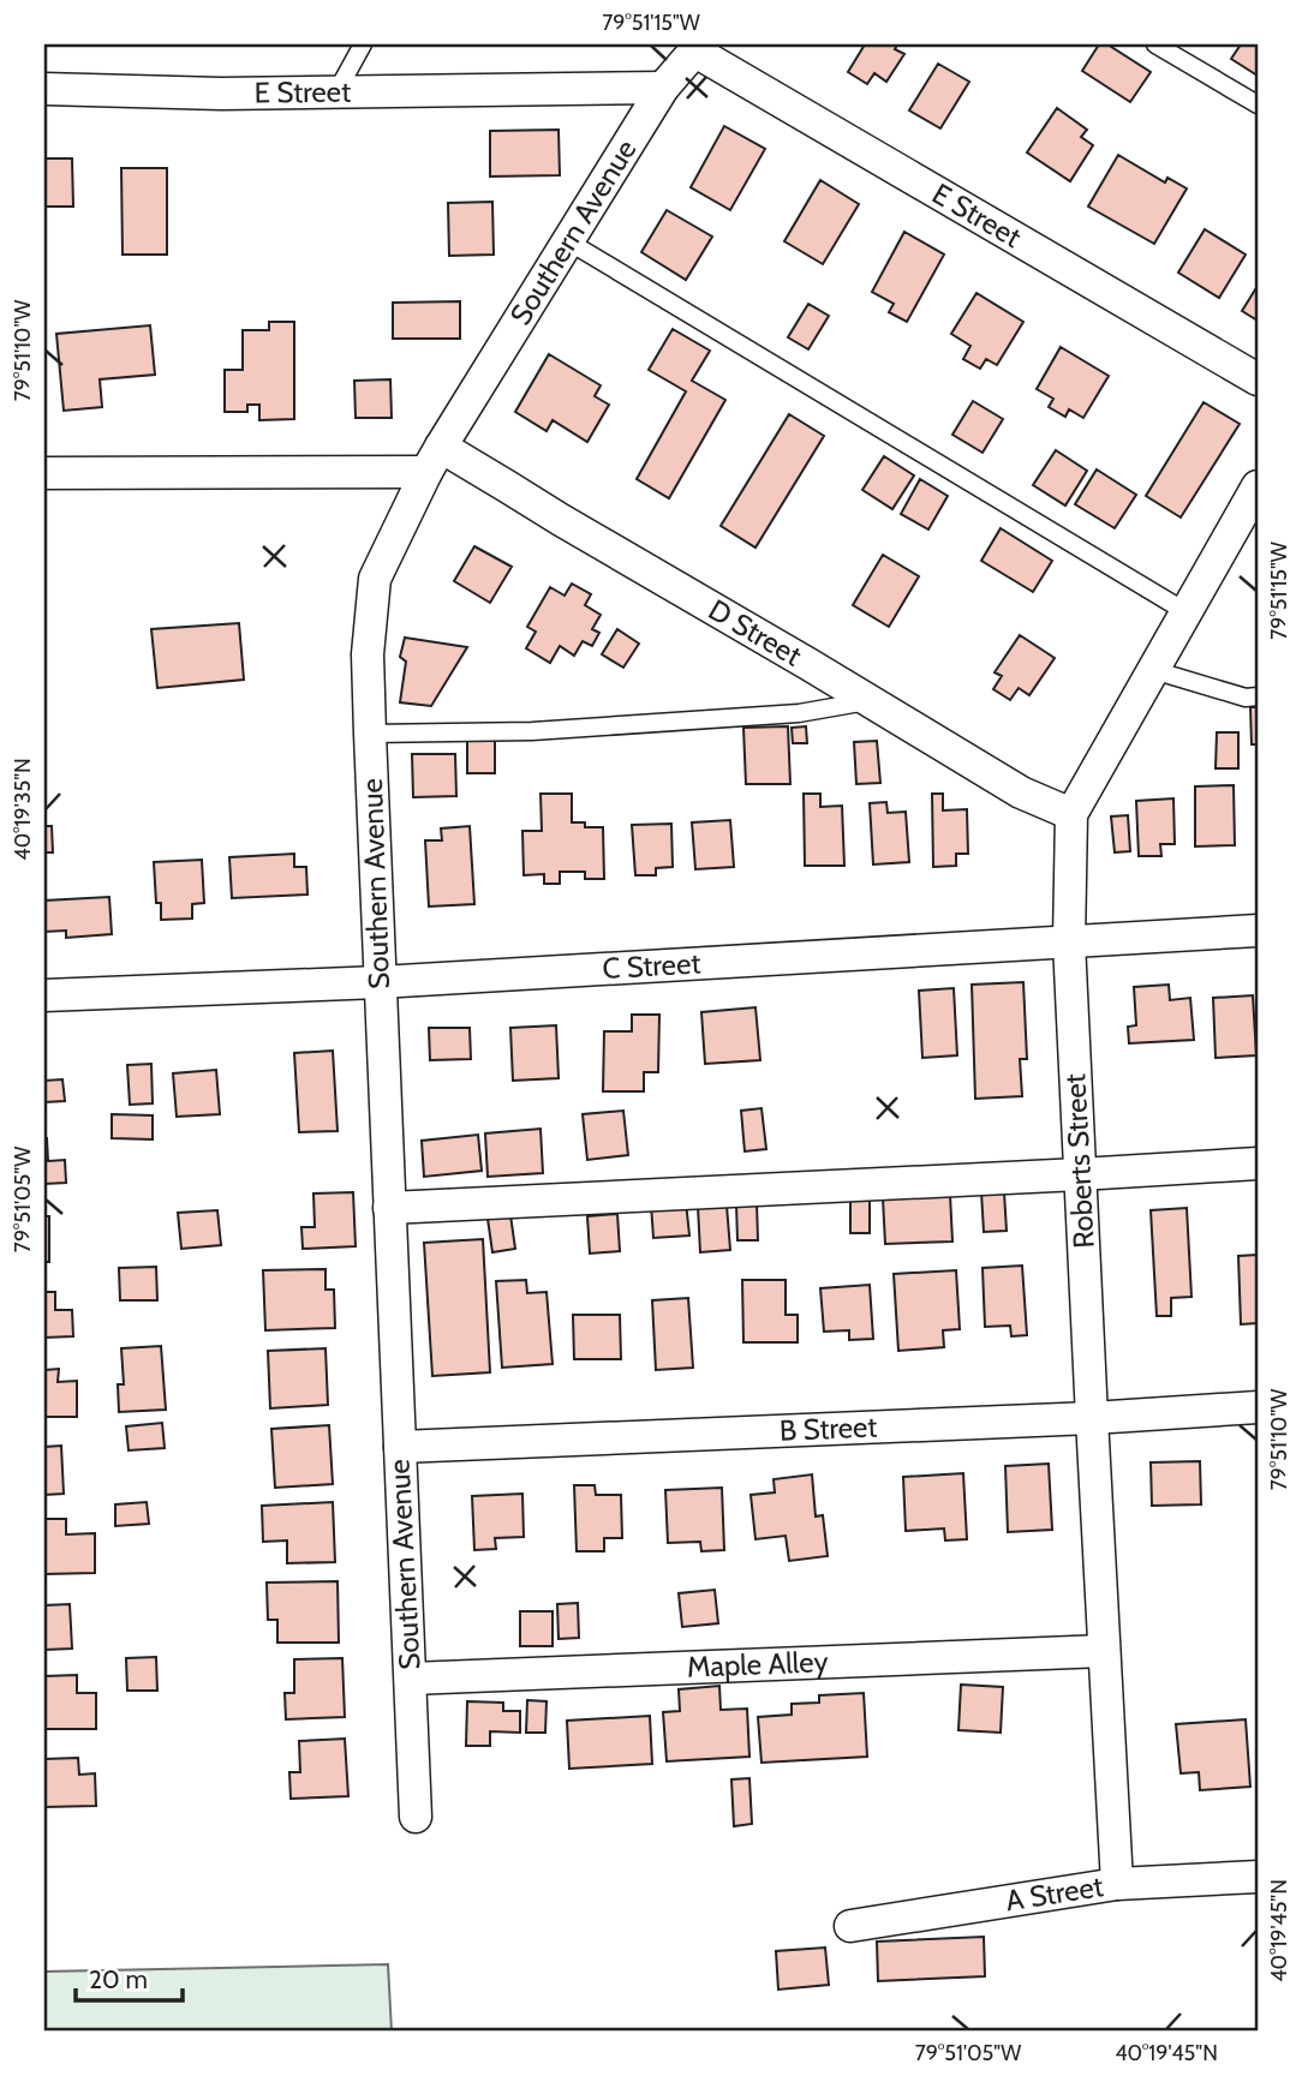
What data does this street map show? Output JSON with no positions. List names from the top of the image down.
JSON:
{
  "streets": {
    "street": [
      "E Street",
      "Southern Avenue",
      "D Street",
      "C Street",
      "Roberts Street",
      "B Street",
      "Maple Alley",
      "A Street"
    ]
  },
  "crossings": [
    ["E Street", "Southern Avenue"],
    ["Southern Avenue", "D Street"],
    ["Southern Avenue", "C Street"],
    ["Southern Avenue", "B Street"],
    ["Southern Avenue", "Maple Alley"],
    ["D Street", "Roberts Street"],
    ["C Street", "Roberts Street"],
    ["Roberts Street", "B Street"],
    ["Roberts Street", "Maple Alley"],
    ["Roberts Street", "A Street"]
  ],
  "scale_bar": "20 m",
  "coordinates": [
    "79°51'15\"W",
    "79°51'10\"W",
    "40°19'35\"N",
    "79°51'05\"W",
    "40°19'45\"N"
  ]
}
